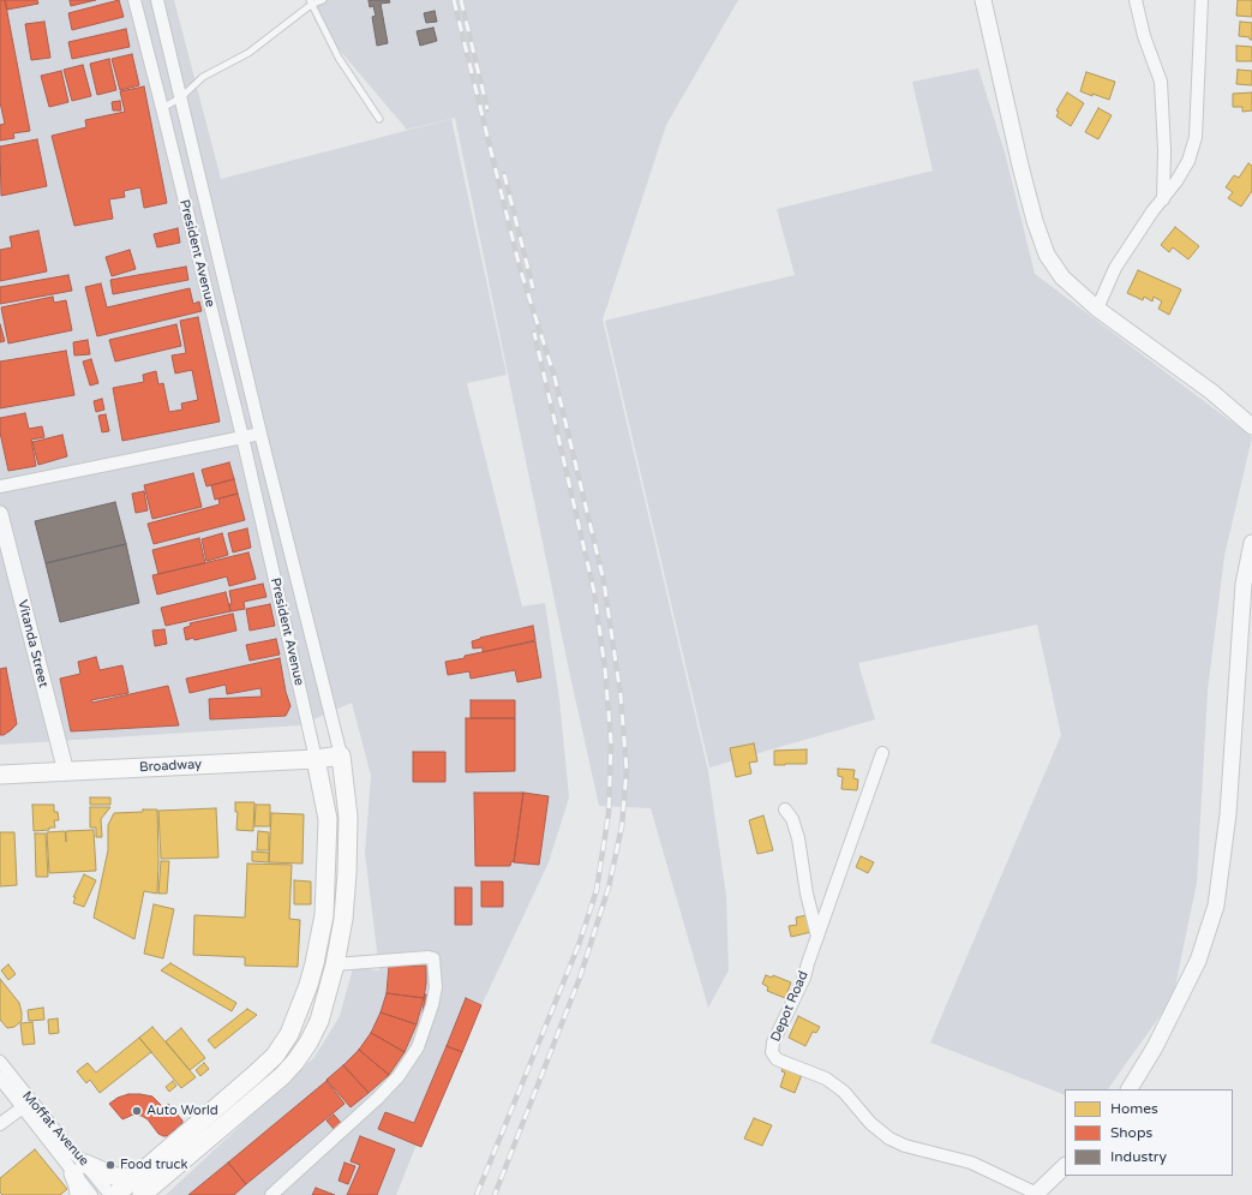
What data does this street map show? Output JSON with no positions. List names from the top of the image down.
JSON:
{
  "streets": {
    "main road": ["President Avenue", "Broadway"],
    "street": ["Vitanda Street", "Depot Road", "Moffat Avenue"]
  },
  "crossings": [
    ["President Avenue", "Broadway"],
    ["Vitanda Street", "Broadway"]
  ],
  "places": ["Auto World", "Food truck"],
  "legend": ["Homes", "Shops", "Industry"]
}
